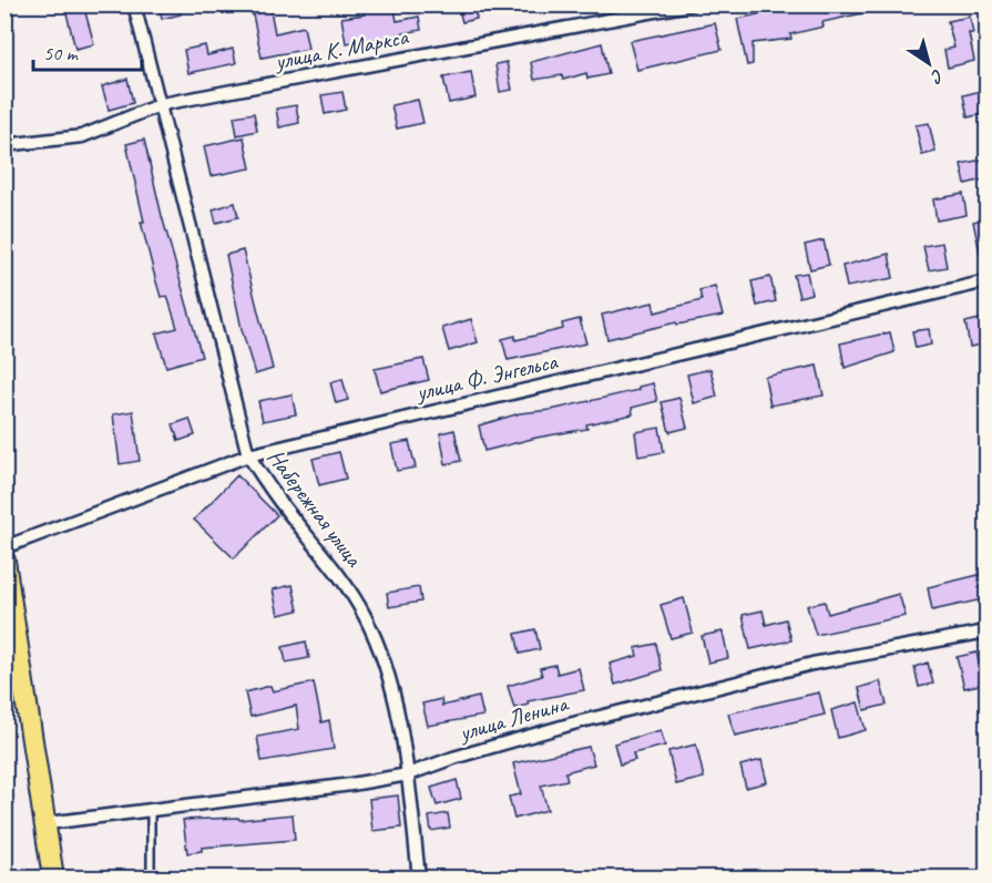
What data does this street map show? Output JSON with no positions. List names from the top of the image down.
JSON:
{
  "streets": {
    "street": [
      "улица К. Маркса",
      "улица Ф. Энгельса",
      "Набережная улица",
      "улица Ленина"
    ]
  },
  "crossings": [
    ["улица К. Маркса", "Набережная улица"],
    ["улица Ф. Энгельса", "Набережная улица"],
    ["Набережная улица", "улица Ленина"]
  ],
  "scale_bar": "50 m",
  "north": "bottom right"
}
